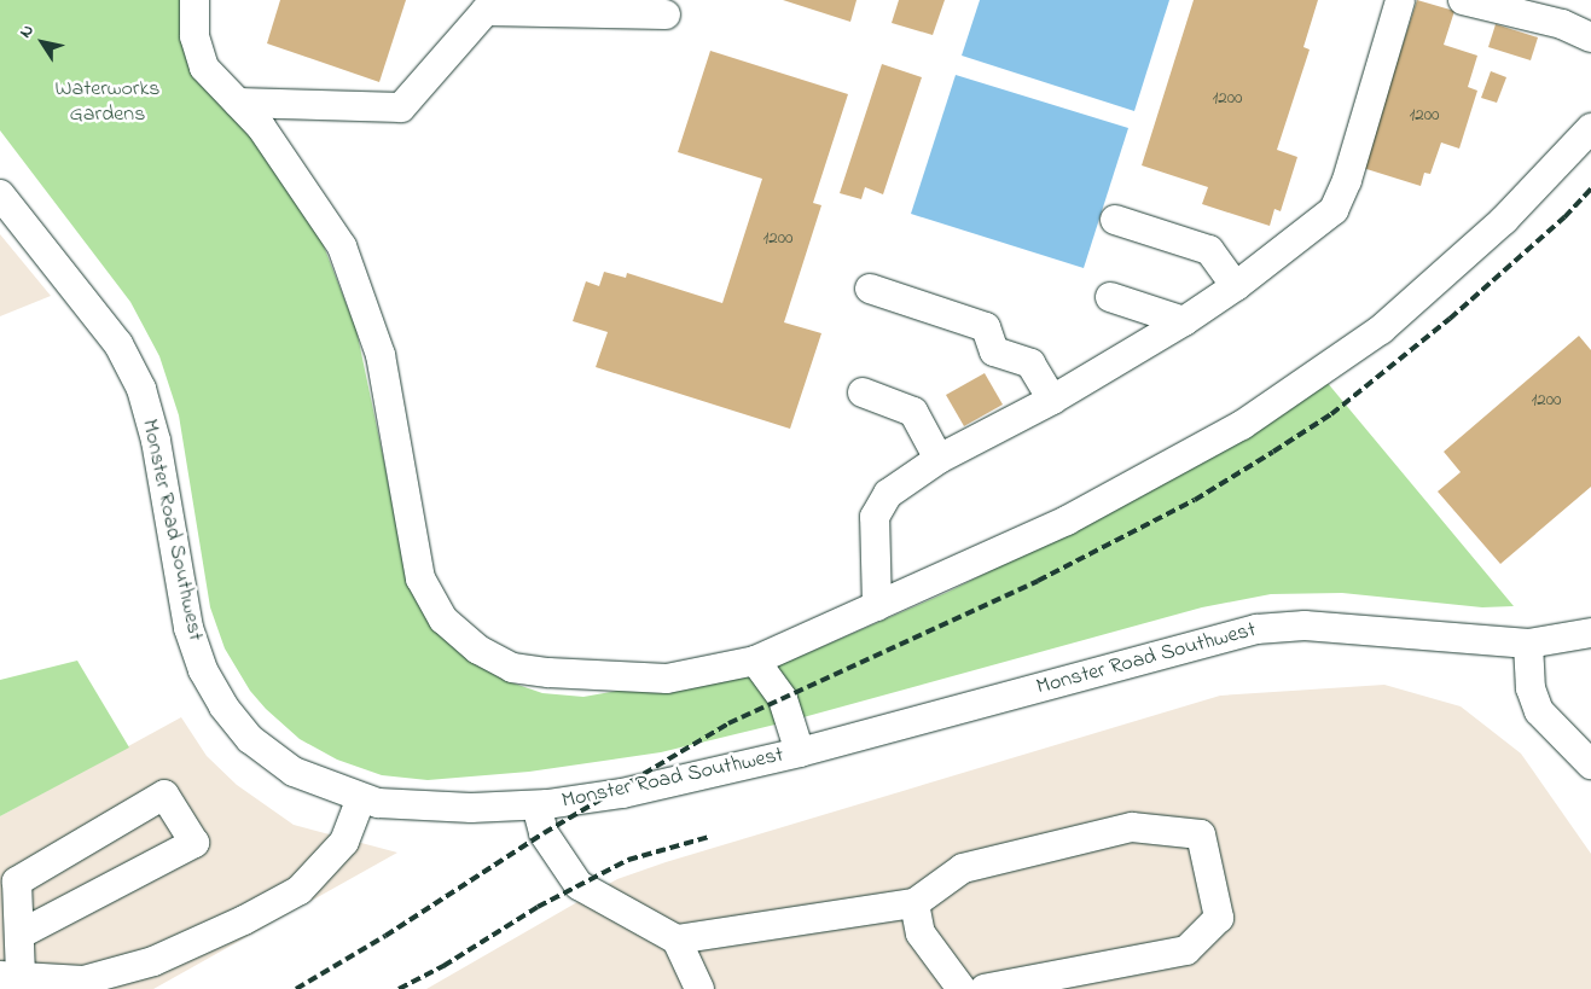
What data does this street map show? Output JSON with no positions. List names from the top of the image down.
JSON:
{
  "streets": {
    "street": ["Monster Road Southwest"]
  },
  "parks": ["Waterworks Gardens"],
  "house_numbers": [
    "1200",
    "1200",
    "1200",
    "1200"
  ],
  "north": "top left"
}
